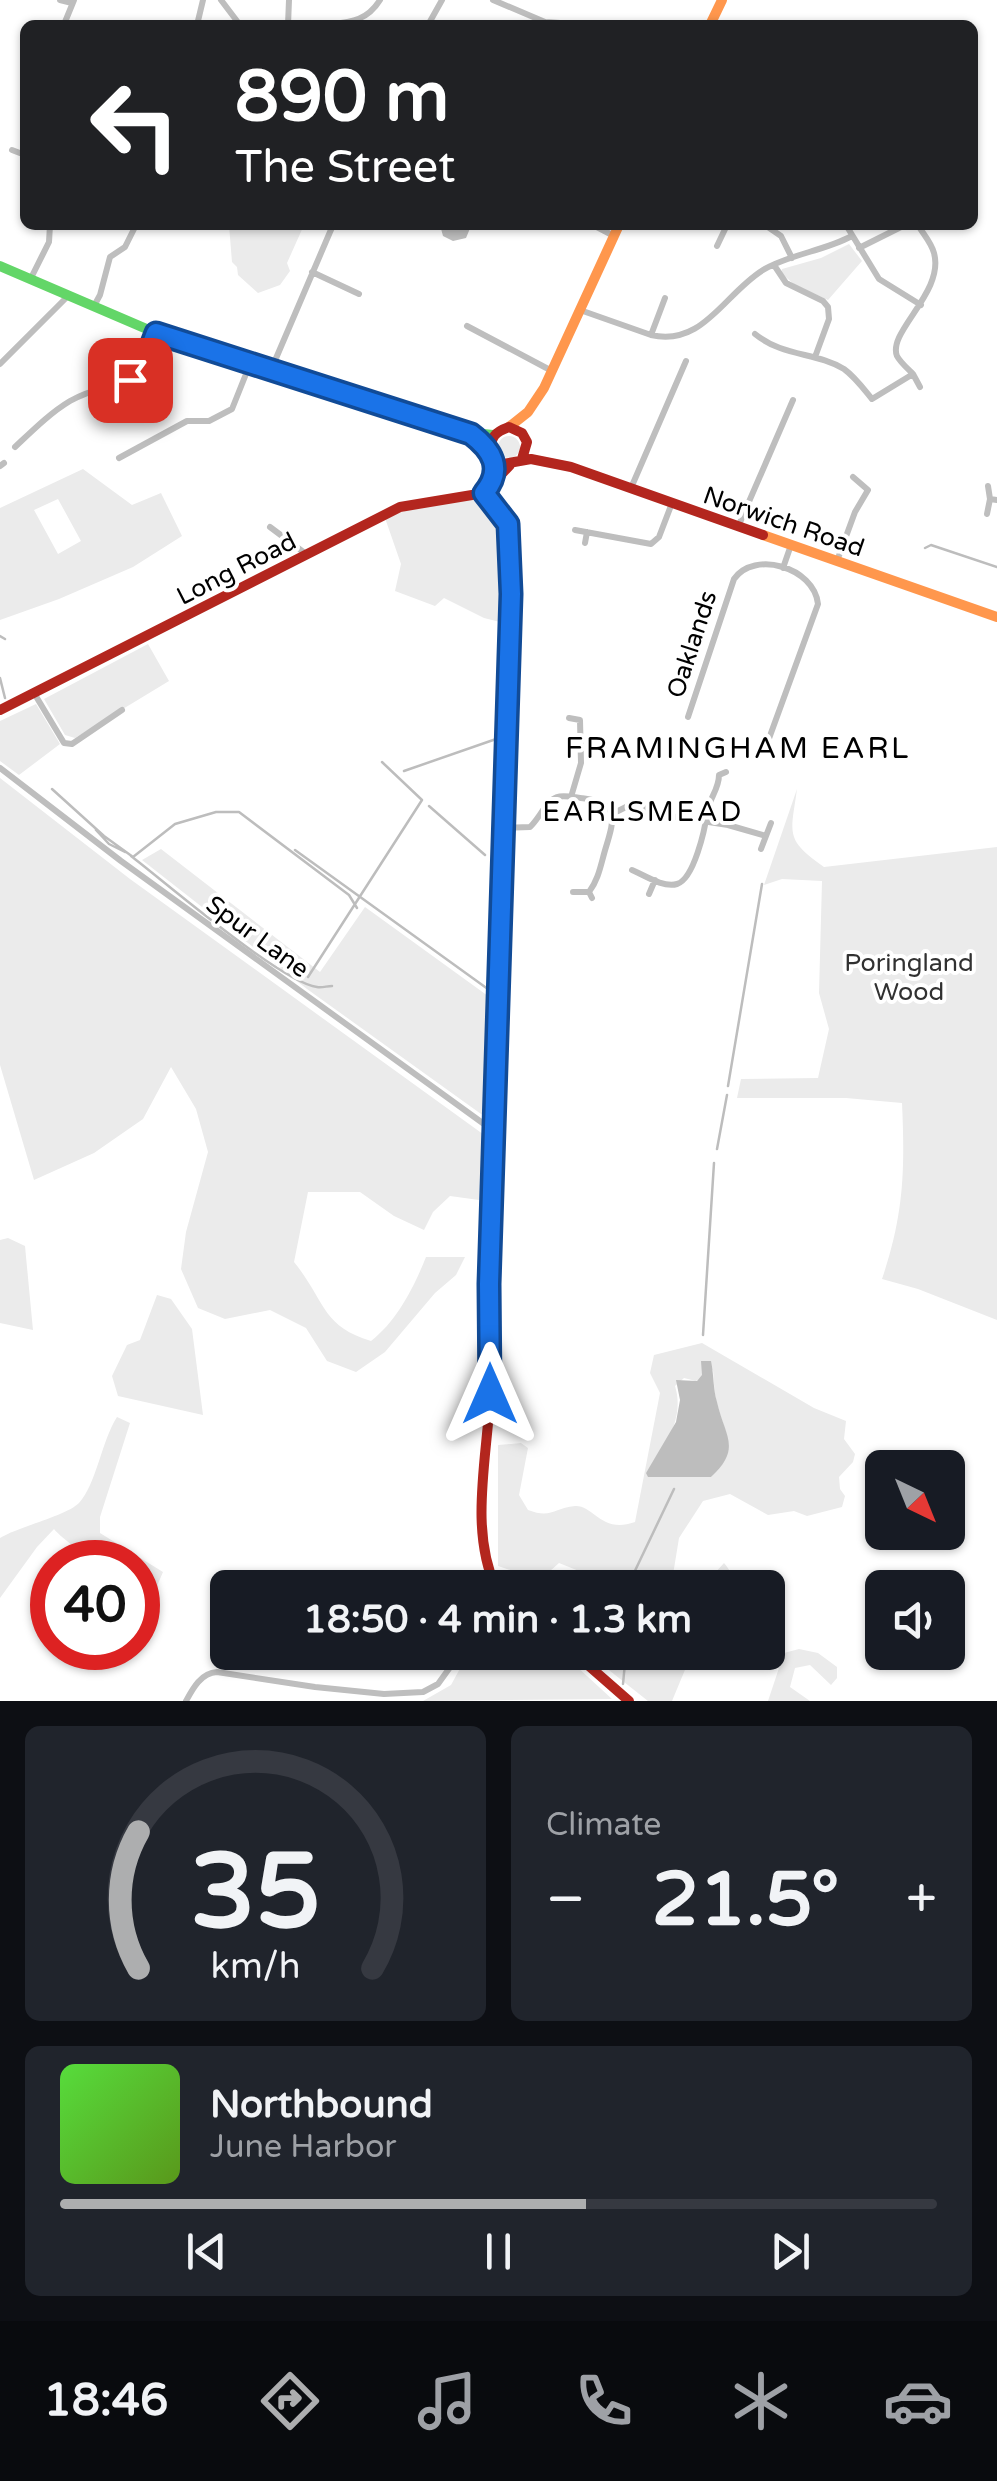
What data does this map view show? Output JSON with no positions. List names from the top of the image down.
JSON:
{
  "streets": {
    "street": [
      "Norwich Road",
      "Long Road",
      "Oaklands",
      "Spur Lane"
    ]
  },
  "districts": ["FRAMINGHAM EARL", "EARLSMEAD"],
  "parks": ["Poringland Wood"],
  "north": "bottom right",
  "page": {
    "turn": ["890 m", "The Street"],
    "limit": "40",
    "trip": "18:50 · 4 min · 1.3 km",
    "tile": "Climate",
    "heat": ["−", "21.5°", "+"],
    "song": ["Northbound", "June Harbor"],
    "tabs": "18:46",
    "gauge": ["35", "km/h"]
  }
}
